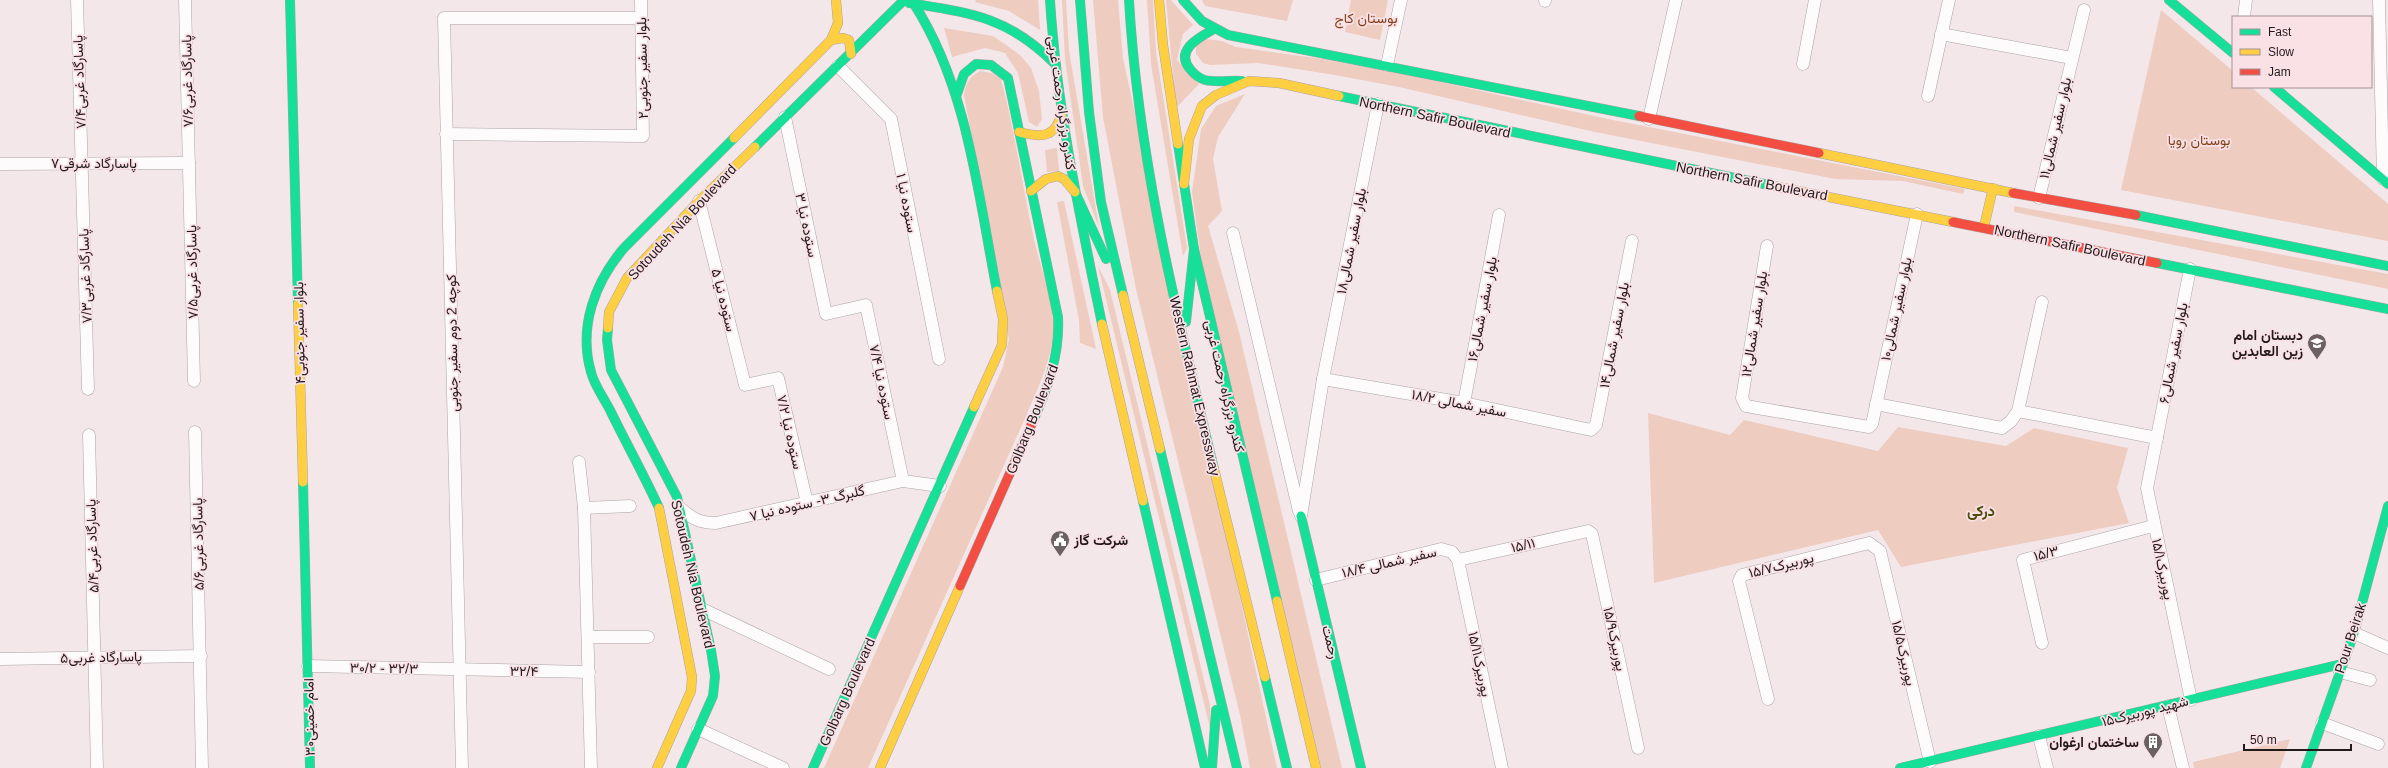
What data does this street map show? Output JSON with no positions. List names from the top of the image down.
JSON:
{
  "streets": {
    "main road": [
      "کندرو بزرگراه رحمت غربی",
      "Northern Safir Boulevard",
      "Sotoudeh Nia Boulevard",
      "بلوار سفیر جنوبی۴",
      "Western Rahmat Expressway",
      "Golbarg Boulevard",
      "Pour Beirak",
      "رحمت",
      "شهید پوربیرک۱۵",
      "امام خمینی۳۰"
    ],
    "street": [
      "بلوار سفیر جنوبی۲",
      "پاسارگاد غربی۷/۶",
      "پاسارگاد غربی۷/۴",
      "بلوار سفیر شمالی۱۱",
      "پاسارگاد شرقی۷",
      "ستوده نیا ۱",
      "ستوده نیا ۳",
      "بلوار سفیر شمالی۱۸",
      "پاسارگاد غربی۷/۵",
      "پاسارگاد غربی۷/۳",
      "ستوده نیا ۵",
      "بلوار سفیر شمالی۱۶",
      "بلوار سفیر شمالی۱۰",
      "بلوار سفیر شمالی۱۲",
      "بلوار سفیر شمالی۱۴",
      "کوچه 2 دوم سفیر جنوبی",
      "بلوار سفیر شمالی۶",
      "ستوده نیا ۷/۴",
      "سفیر شمالی ۱۸/۲",
      "ستوده نیا ۷/۲",
      "گلبرگ ۳- ستوده نیا ۷",
      "پاسارگاد غربی۵/۶",
      "۱۵/۱۱",
      "پاسارگاد غربی۵/۴",
      "۱۵/۳",
      "سفیر شمالی ۱۸/۴",
      "پوربیرک۱۵/۷",
      "پوربیرک۱۵/۱",
      "پوربیرک۱۵/۹",
      "پوربیرک۱۵/۵",
      "پاسارگاد غربی۵",
      "پوربیرک۱۵/۱۱",
      "۳۰/۲ - ۳۲/۳",
      "۳۲/۴"
    ]
  },
  "crossings": [
    ["بلوار سفیر جنوبی۲", "کوچه 2 دوم سفیر جنوبی"],
    ["پاسارگاد غربی۷/۶", "پاسارگاد شرقی۷"],
    ["پاسارگاد غربی۷/۶", "پاسارگاد غربی۷/۵"],
    ["پاسارگاد غربی۷/۴", "پاسارگاد شرقی۷"],
    ["پاسارگاد غربی۷/۴", "پاسارگاد غربی۷/۳"],
    ["کندرو بزرگراه رحمت غربی", "Northern Safir Boulevard"],
    ["Northern Safir Boulevard", "بلوار سفیر شمالی۱۸"],
    ["Northern Safir Boulevard", "بلوار سفیر شمالی۱۰"],
    ["Northern Safir Boulevard", "بلوار سفیر شمالی۶"],
    ["پاسارگاد شرقی۷", "پاسارگاد غربی۷/۵"],
    ["پاسارگاد شرقی۷", "پاسارگاد غربی۷/۳"],
    ["ستوده نیا ۱", "Sotoudeh Nia Boulevard"],
    ["Sotoudeh Nia Boulevard", "ستوده نیا ۳"],
    ["Sotoudeh Nia Boulevard", "ستوده نیا ۵"],
    ["Sotoudeh Nia Boulevard", "گلبرگ ۳- ستوده نیا ۷"],
    ["ستوده نیا ۳", "ستوده نیا ۷/۴"],
    ["بلوار سفیر شمالی۱۸", "سفیر شمالی ۱۸/۲"],
    ["بلوار سفیر شمالی۱۸", "رحمت"],
    ["ستوده نیا ۵", "ستوده نیا ۷/۲"],
    ["بلوار سفیر شمالی۱۶", "سفیر شمالی ۱۸/۲"],
    ["بلوار سفیر شمالی۱۰", "بلوار سفیر شمالی۱۲"],
    ["بلوار سفیر جنوبی۴", "۳۰/۲ - ۳۲/۳"],
    ["بلوار سفیر جنوبی۴", "امام خمینی۳۰"],
    ["بلوار سفیر شمالی۱۴", "سفیر شمالی ۱۸/۲"],
    ["کوچه 2 دوم سفیر جنوبی", "۳۰/۲ - ۳۲/۳"],
    ["کوچه 2 دوم سفیر جنوبی", "۳۲/۴"],
    ["بلوار سفیر شمالی۶", "پوربیرک۱۵/۱"],
    ["ستوده نیا ۷/۴", "گلبرگ ۳- ستوده نیا ۷"],
    ["Golbarg Boulevard", "گلبرگ ۳- ستوده نیا ۷"],
    ["ستوده نیا ۷/۲", "گلبرگ ۳- ستوده نیا ۷"],
    ["پاسارگاد غربی۵/۶", "پاسارگاد غربی۵"],
    ["۱۵/۱۱", "سفیر شمالی ۱۸/۴"],
    ["۱۵/۱۱", "پوربیرک۱۵/۹"],
    ["۱۵/۱۱", "پوربیرک۱۵/۱۱"],
    ["پاسارگاد غربی۵/۴", "پاسارگاد غربی۵"],
    ["۱۵/۳", "پوربیرک۱۵/۱"],
    ["سفیر شمالی ۱۸/۴", "رحمت"],
    ["سفیر شمالی ۱۸/۴", "پوربیرک۱۵/۱۱"],
    ["پوربیرک۱۵/۷", "پوربیرک۱۵/۵"],
    ["پوربیرک۱۵/۱", "شهید پوربیرک۱۵"],
    ["Pour Beirak", "شهید پوربیرک۱۵"],
    ["پوربیرک۱۵/۵", "شهید پوربیرک۱۵"],
    ["۳۰/۲ - ۳۲/۳", "۳۲/۴"],
    ["۳۰/۲ - ۳۲/۳", "امام خمینی۳۰"]
  ],
  "districts": ["درکی"],
  "parks": ["بوستان کاج", "بوستان رویا"],
  "places": {
    "school or university": ["دبستان امام زین العابدین"],
    "public building": ["شرکت گاز"],
    "building": ["ساختمان ارغوان"]
  },
  "legend": ["Fast", "Slow", "Jam"],
  "scale_bar": "50 m"
}
